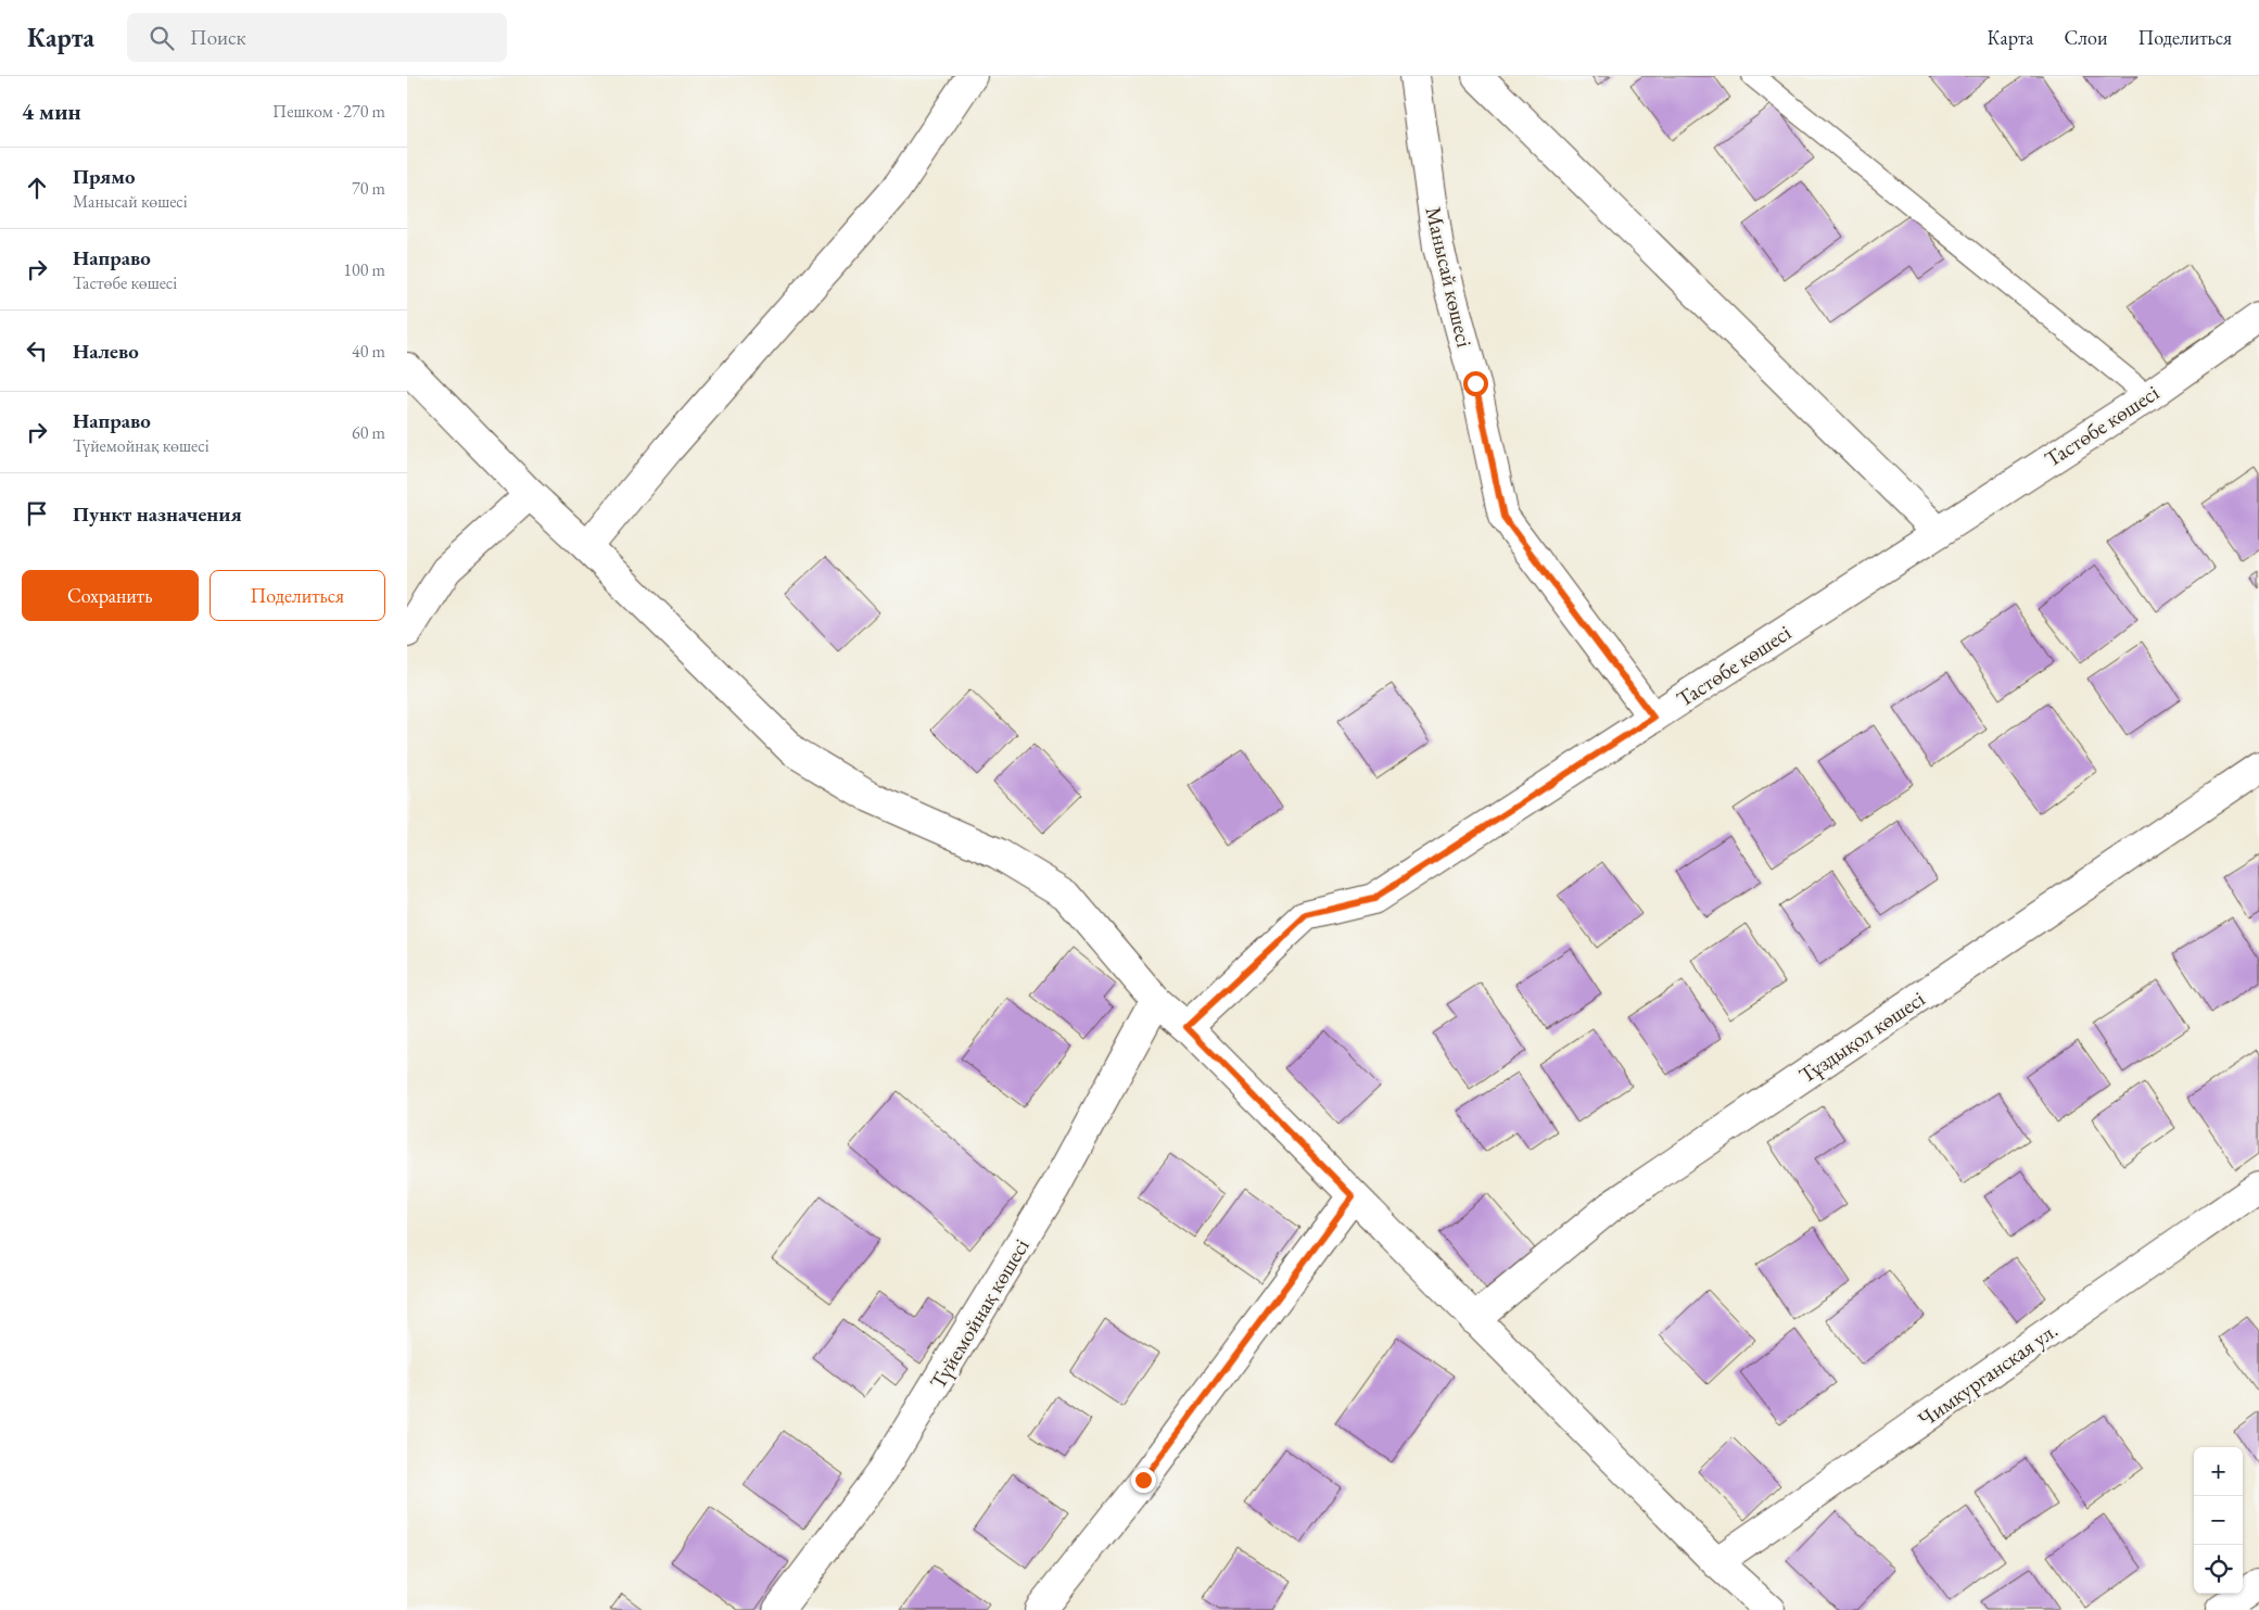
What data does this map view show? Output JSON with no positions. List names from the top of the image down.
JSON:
{
  "streets": {
    "street": [
      "Манысай көшесі",
      "Тастөбе көшесі",
      "Тұздықол көшесі",
      "Түйемойнақ көшесі",
      "Чимкурганская ул."
    ]
  },
  "crossings": [
    ["Манысай көшесі", "Тастөбе көшесі"]
  ],
  "page": {
    "header": "Карта",
    "search": "Поиск",
    "nav": ["Карта", "Слои", "Поделиться"],
    "heading": ["4 мин", "Пешком · 270 m"],
    "list": [
      ["Прямо", "Манысай көшесі", "70 m"],
      ["Направо", "Тастөбе көшесі", "100 m"],
      ["Налево", "40 m"],
      ["Направо", "Түйемойнақ көшесі", "60 m"],
      "Пункт назначения"
    ],
    "buttons": ["Сохранить", "Поделиться"],
    "map_buttons": ["+", "−"]
  }
}
